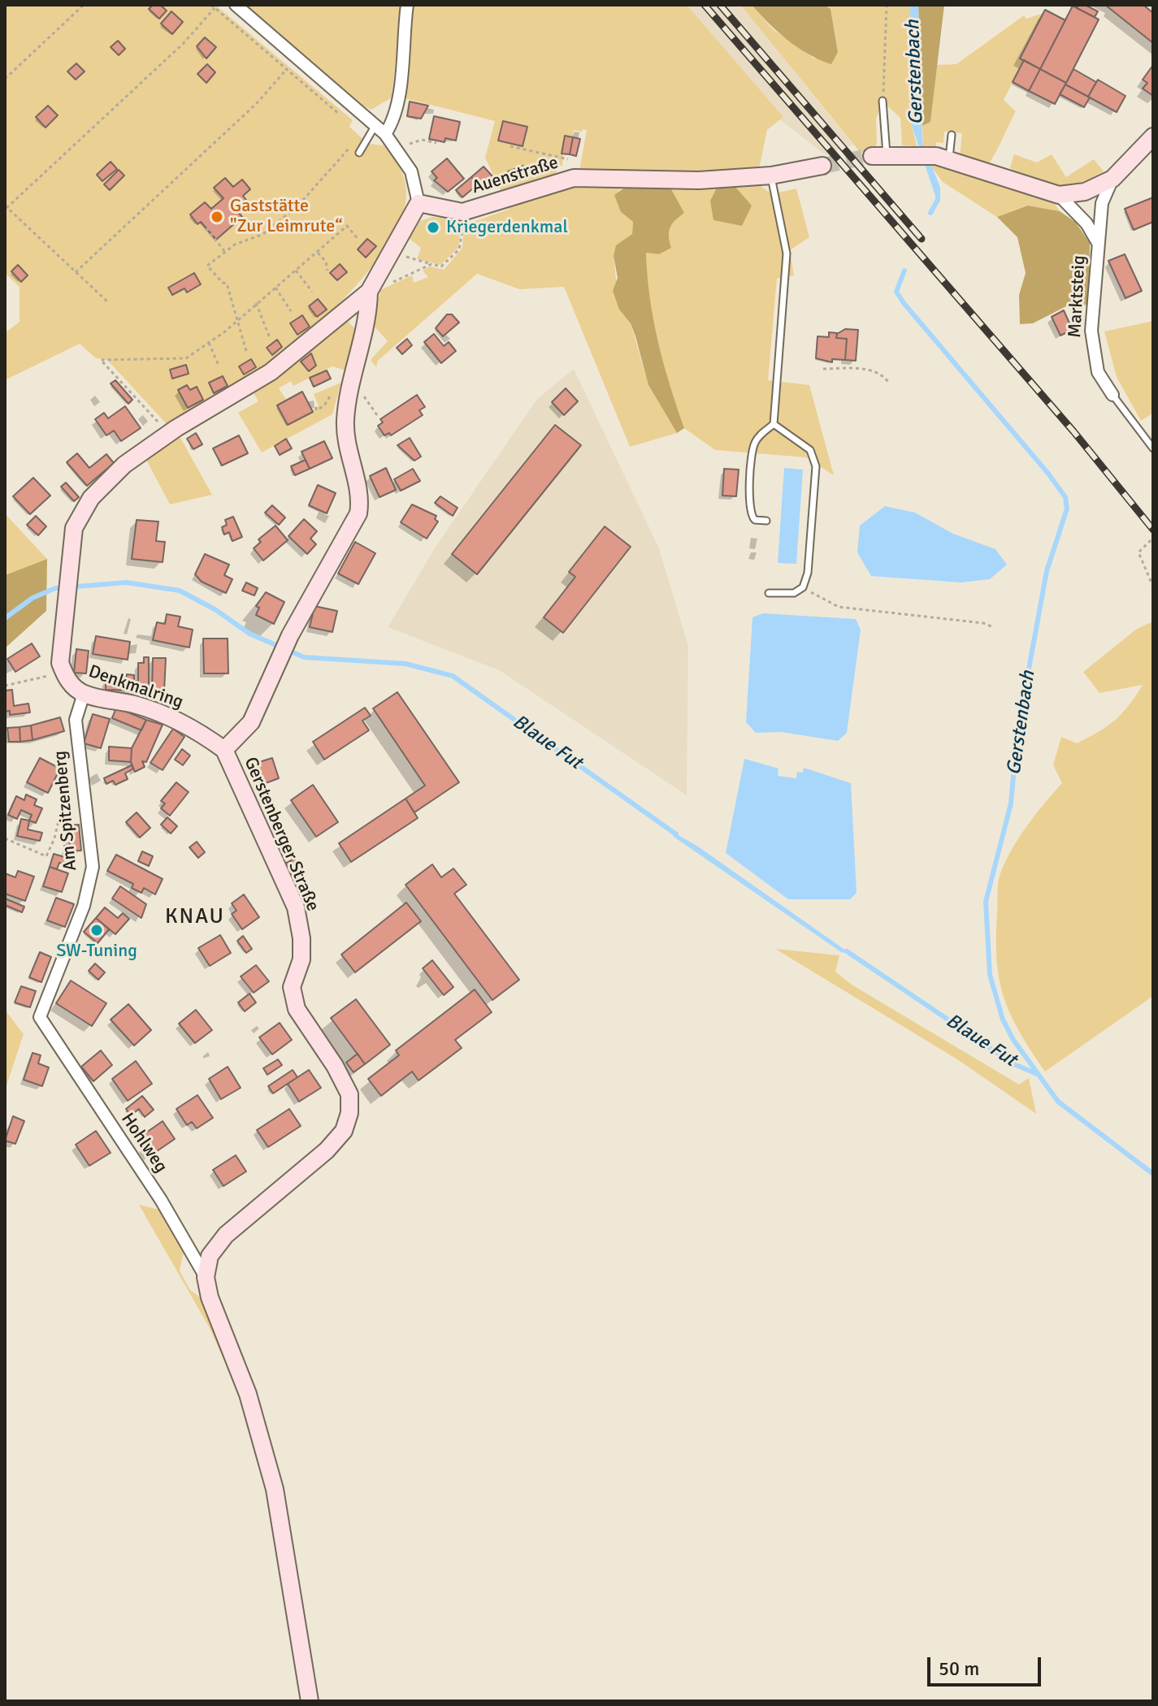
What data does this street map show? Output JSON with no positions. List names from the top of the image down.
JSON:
{
  "streets": {
    "street": [
      "Auenstraße",
      "Marktsteig",
      "Denkmalring",
      "Am Spitzenberg",
      "Gerstenberger Straße",
      "Hohlweg"
    ]
  },
  "crossings": [
    ["Auenstraße", "Denkmalring"],
    ["Denkmalring", "Am Spitzenberg"],
    ["Denkmalring", "Gerstenberger Straße"],
    ["Am Spitzenberg", "Hohlweg"],
    ["Gerstenberger Straße", "Hohlweg"]
  ],
  "districts": ["KNAU"],
  "water": ["Gerstenbach", "Blaue Fut"],
  "places": ["Gaststätte \"Zur Leimrute“", "Kriegerdenkmal", "SW-Tuning"],
  "scale_bar": "50 m"
}
